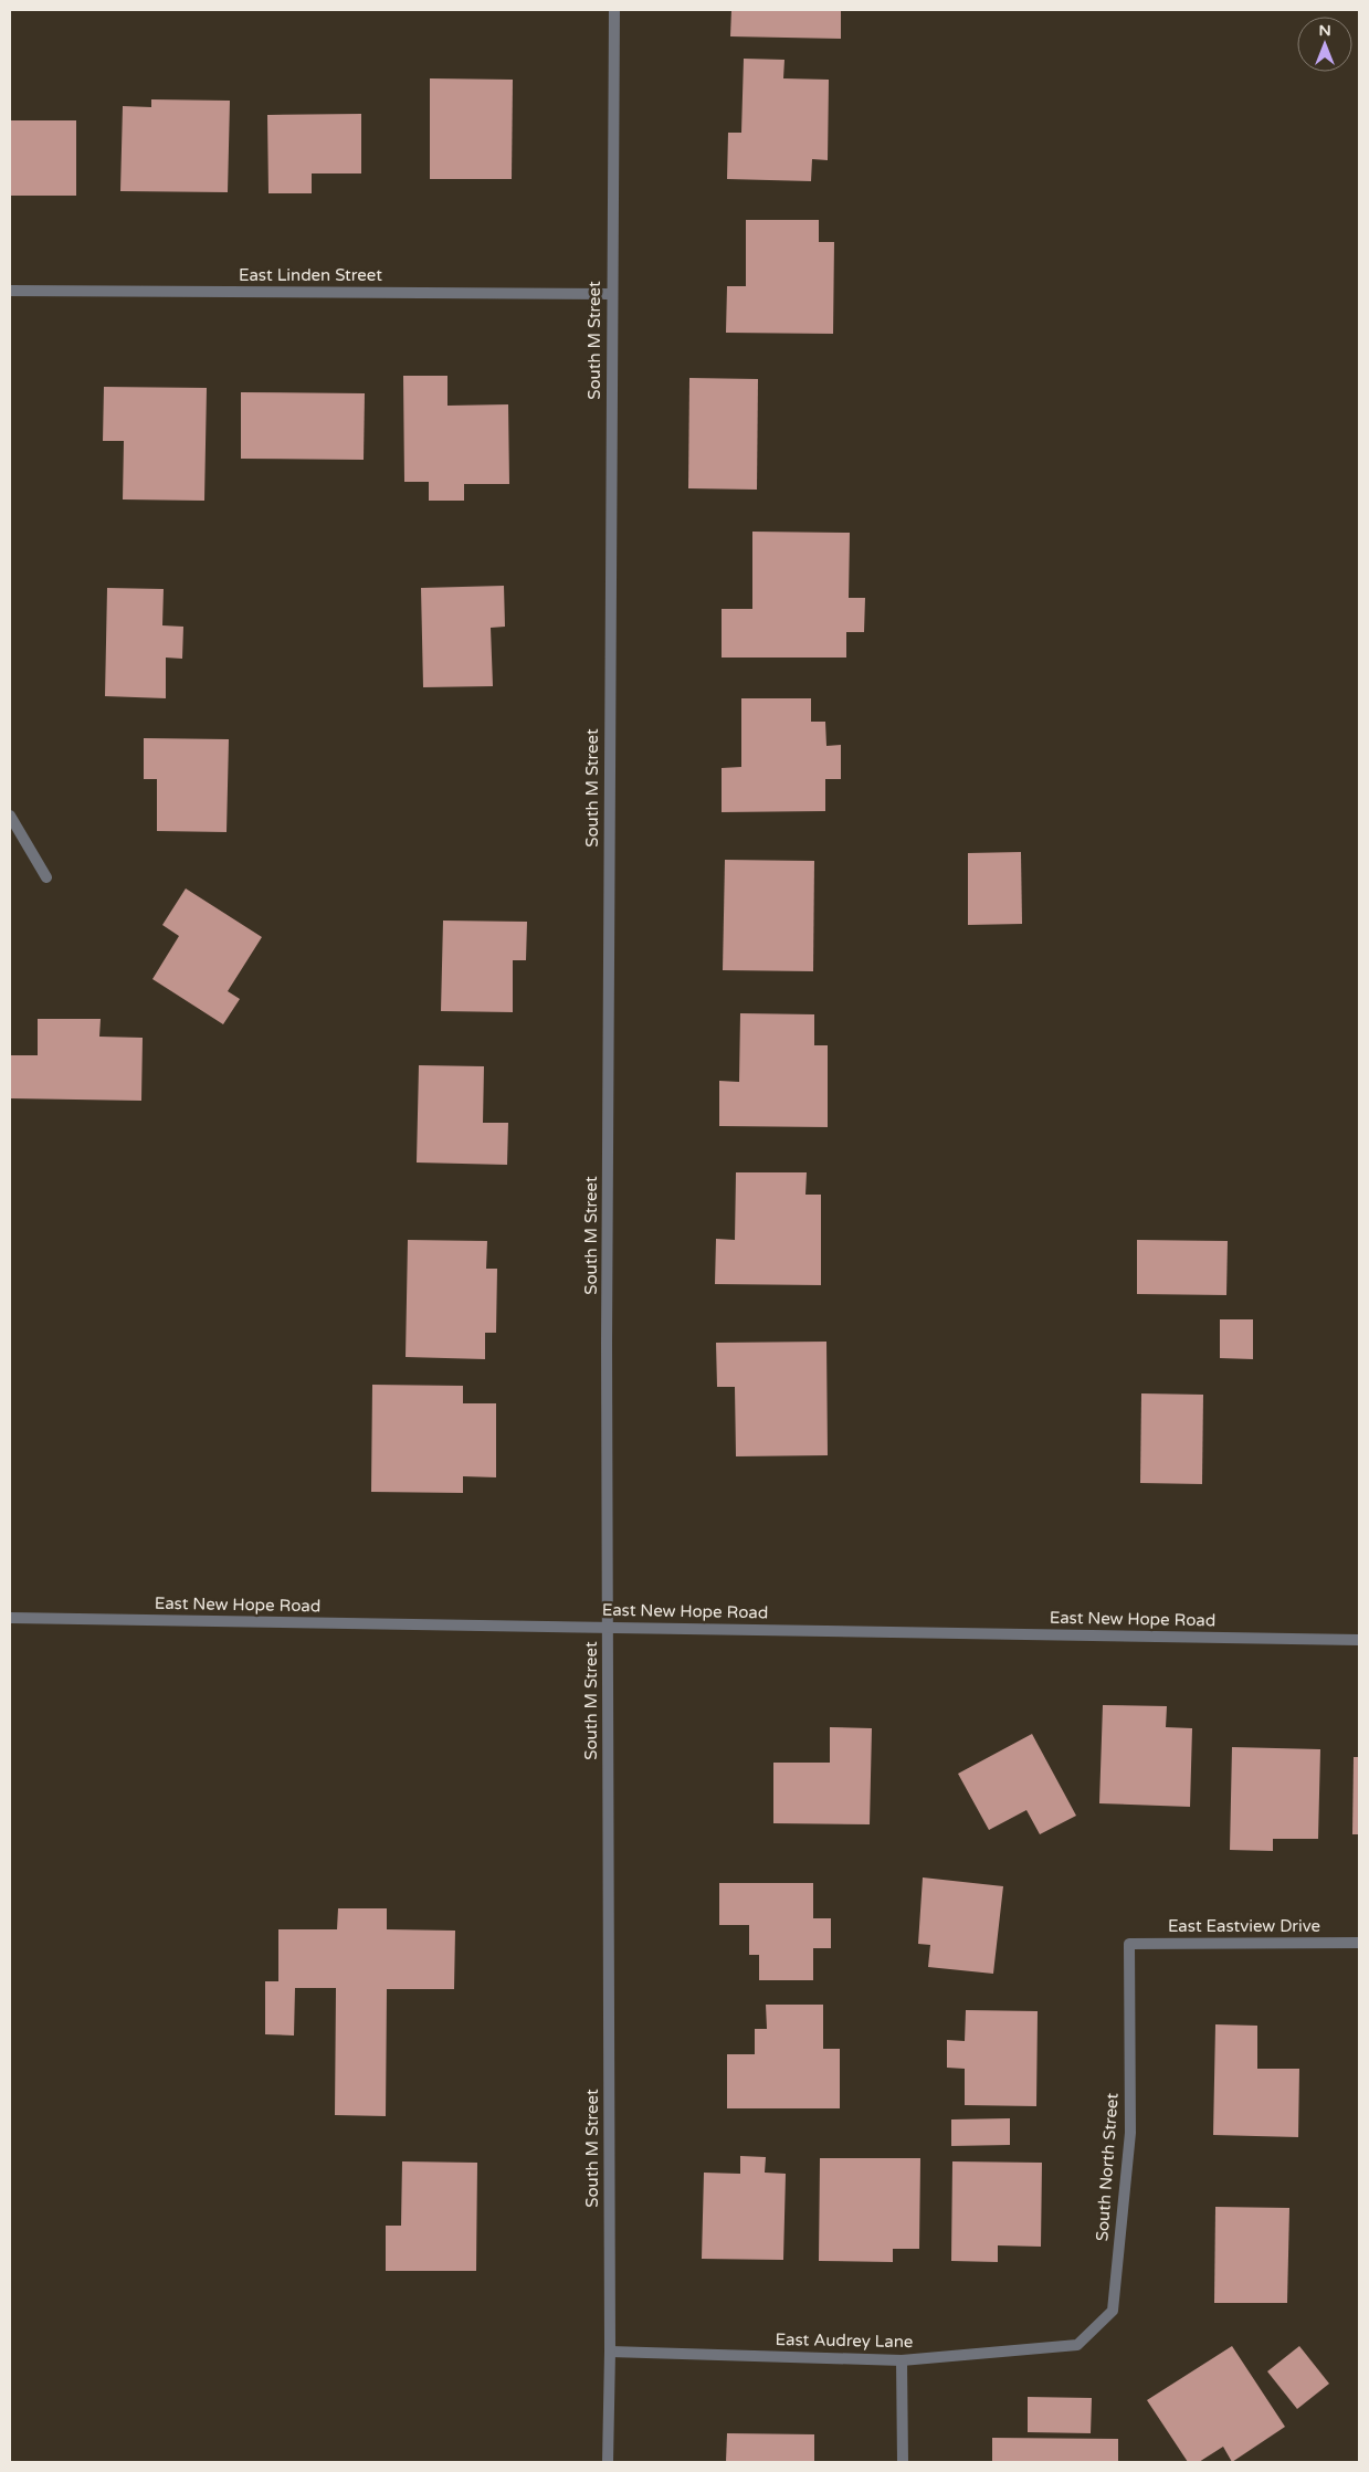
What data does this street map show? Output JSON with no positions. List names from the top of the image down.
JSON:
{
  "streets": {
    "street": [
      "East Linden Street",
      "South M Street",
      "East New Hope Road",
      "East Eastview Drive",
      "South North Street",
      "East Audrey Lane"
    ]
  },
  "crossings": [
    ["East Linden Street", "South M Street"],
    ["South M Street", "East New Hope Road"],
    ["South M Street", "East Audrey Lane"],
    ["East Eastview Drive", "South North Street"],
    ["South North Street", "East Audrey Lane"]
  ],
  "north": "top"
}
